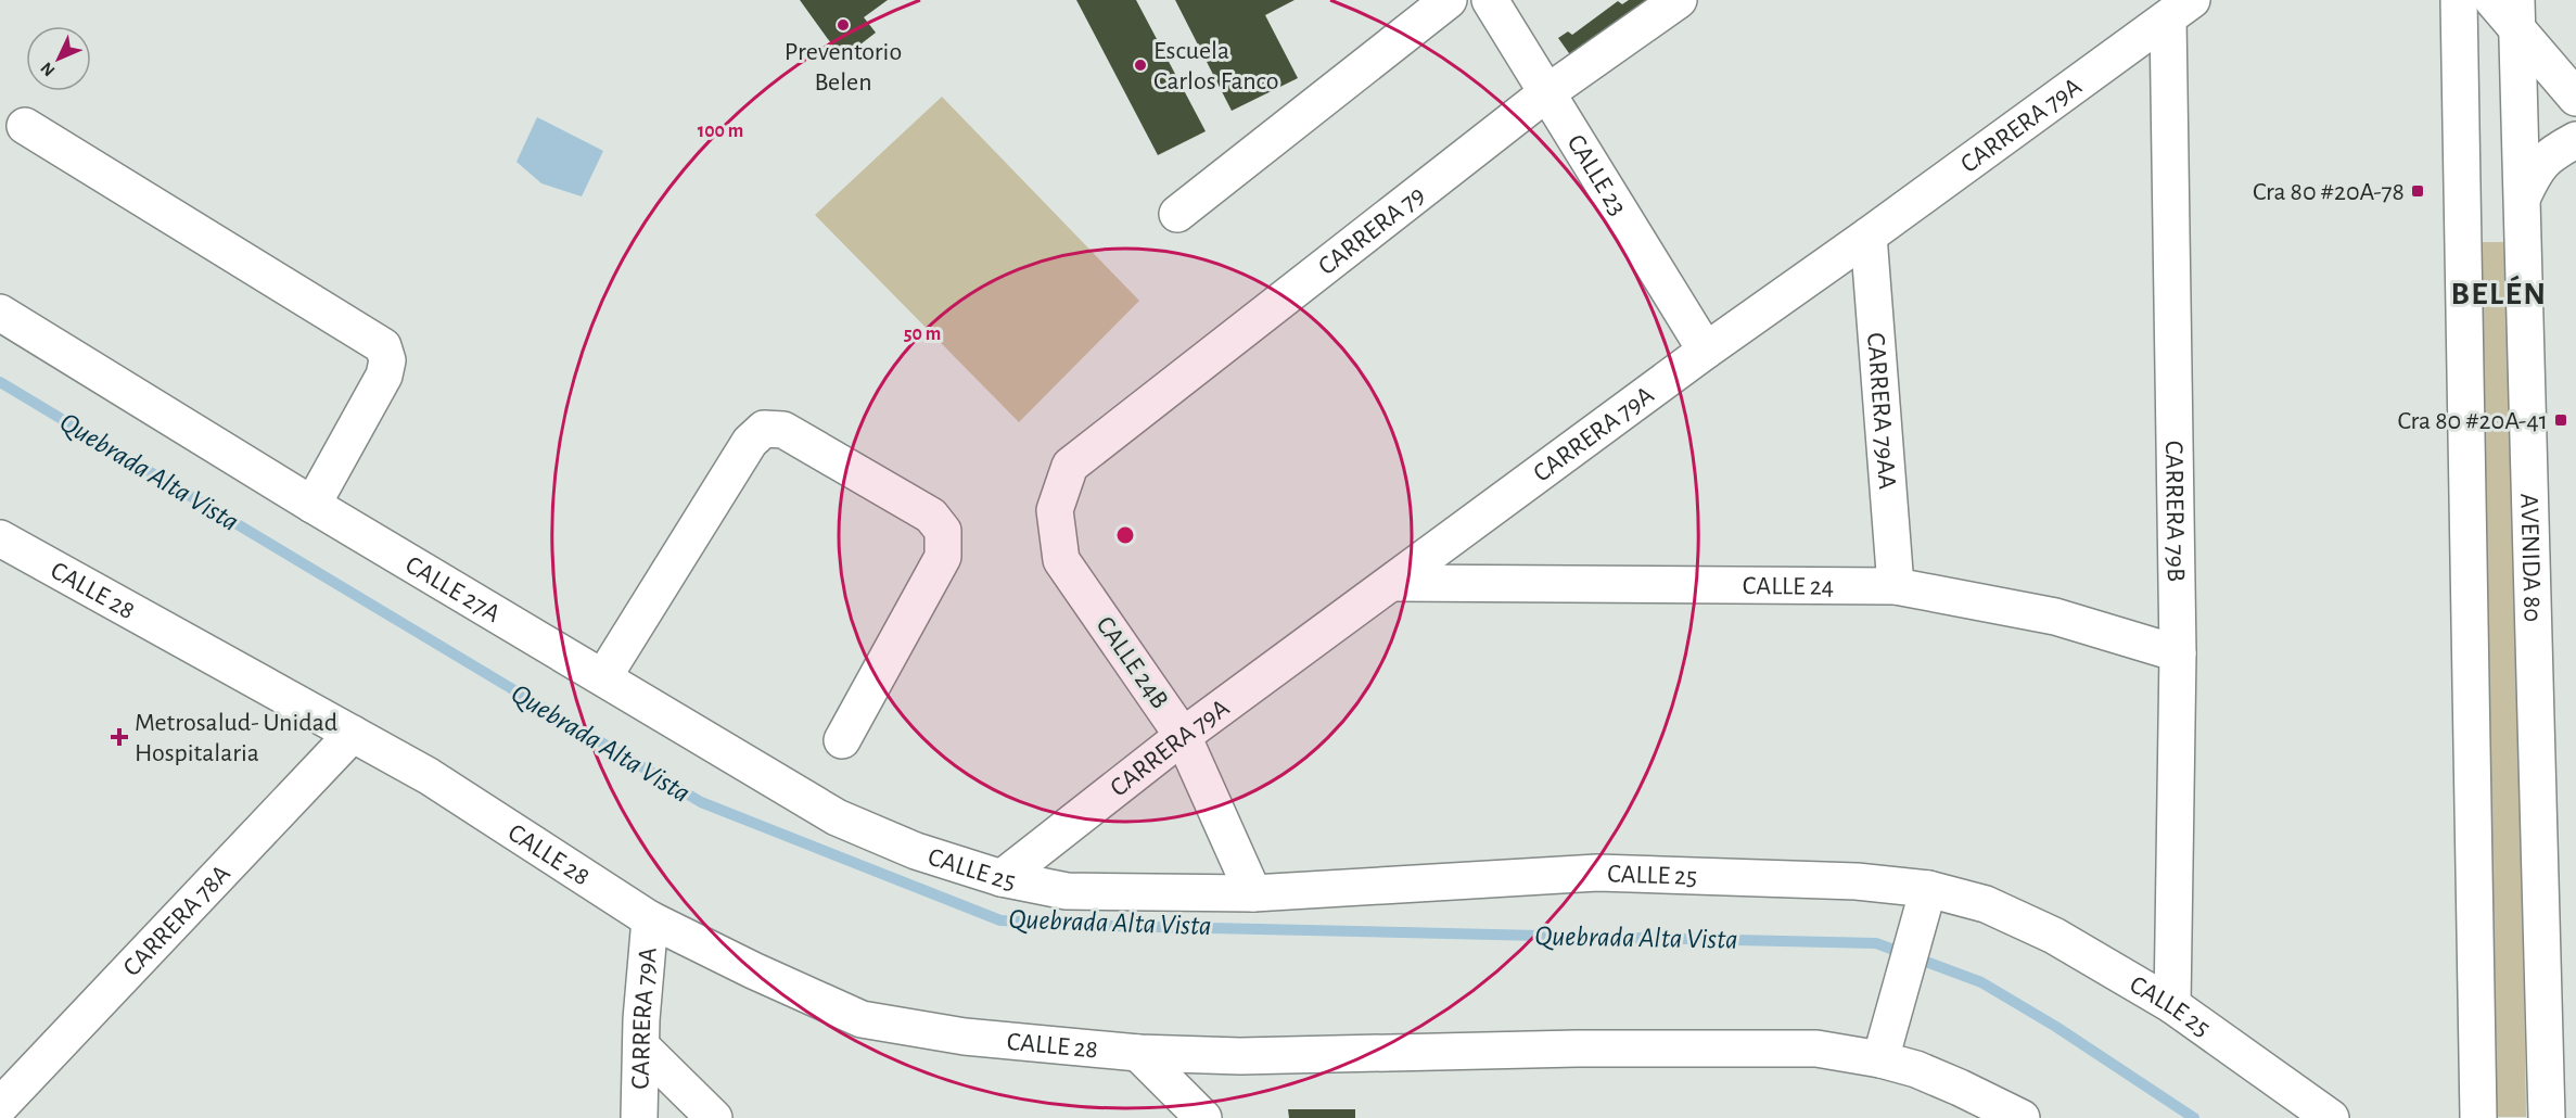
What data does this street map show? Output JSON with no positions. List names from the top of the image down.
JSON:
{
  "streets": {
    "street": [
      "CARRERA 79A",
      "CALLE 23",
      "CARRERA 79",
      "CARRERA 79AA",
      "CARRERA 79B",
      "AVENIDA 80",
      "CALLE 24",
      "CALLE 27A",
      "CALLE 28",
      "CALLE 24B",
      "CALLE 25",
      "CARRERA 78A"
    ]
  },
  "crossings": [
    ["CARRERA 79A", "CALLE 23"],
    ["CARRERA 79A", "CARRERA 79AA"],
    ["CARRERA 79A", "CARRERA 79B"],
    ["CARRERA 79A", "CALLE 24"],
    ["CARRERA 79A", "CALLE 28"],
    ["CARRERA 79A", "CALLE 24B"],
    ["CARRERA 79A", "CALLE 25"],
    ["CALLE 23", "CARRERA 79"],
    ["CARRERA 79", "CALLE 24B"],
    ["CARRERA 79AA", "CALLE 24"],
    ["CARRERA 79B", "CALLE 24"],
    ["CARRERA 79B", "CALLE 25"],
    ["CALLE 27A", "CALLE 25"],
    ["CALLE 28", "CARRERA 78A"],
    ["CALLE 24B", "CALLE 25"]
  ],
  "districts": ["BELÉN"],
  "water": ["Quebrada Alta Vista"],
  "places": {
    "other": ["Preventorio Belen", "Escuela Carlos Fanco"],
    "transit": ["Cra 80 #20A-78", "Cra 80 #20A-41"],
    "health": ["Metrosalud- Unidad Hospitalaria"]
  },
  "north": "bottom left",
  "rings": ["100 m", "50 m"]
}
